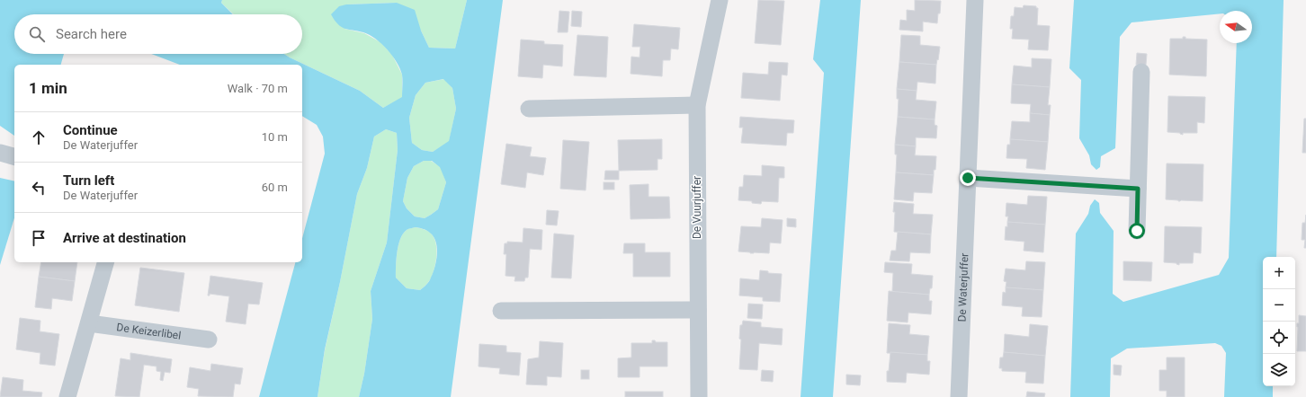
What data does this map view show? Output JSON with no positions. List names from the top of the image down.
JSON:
{
  "streets": {
    "street": ["De Vuurjuffer", "De Waterjuffer", "De Keizerlibel"]
  },
  "north": "left",
  "page": {
    "search": "Search here",
    "heading": ["1 min", "Walk · 70 m"],
    "list": [
      ["Continue", "De Waterjuffer", "10 m"],
      ["Turn left", "De Waterjuffer", "60 m"],
      "Arrive at destination"
    ],
    "map_buttons": ["+", "−"]
  }
}
